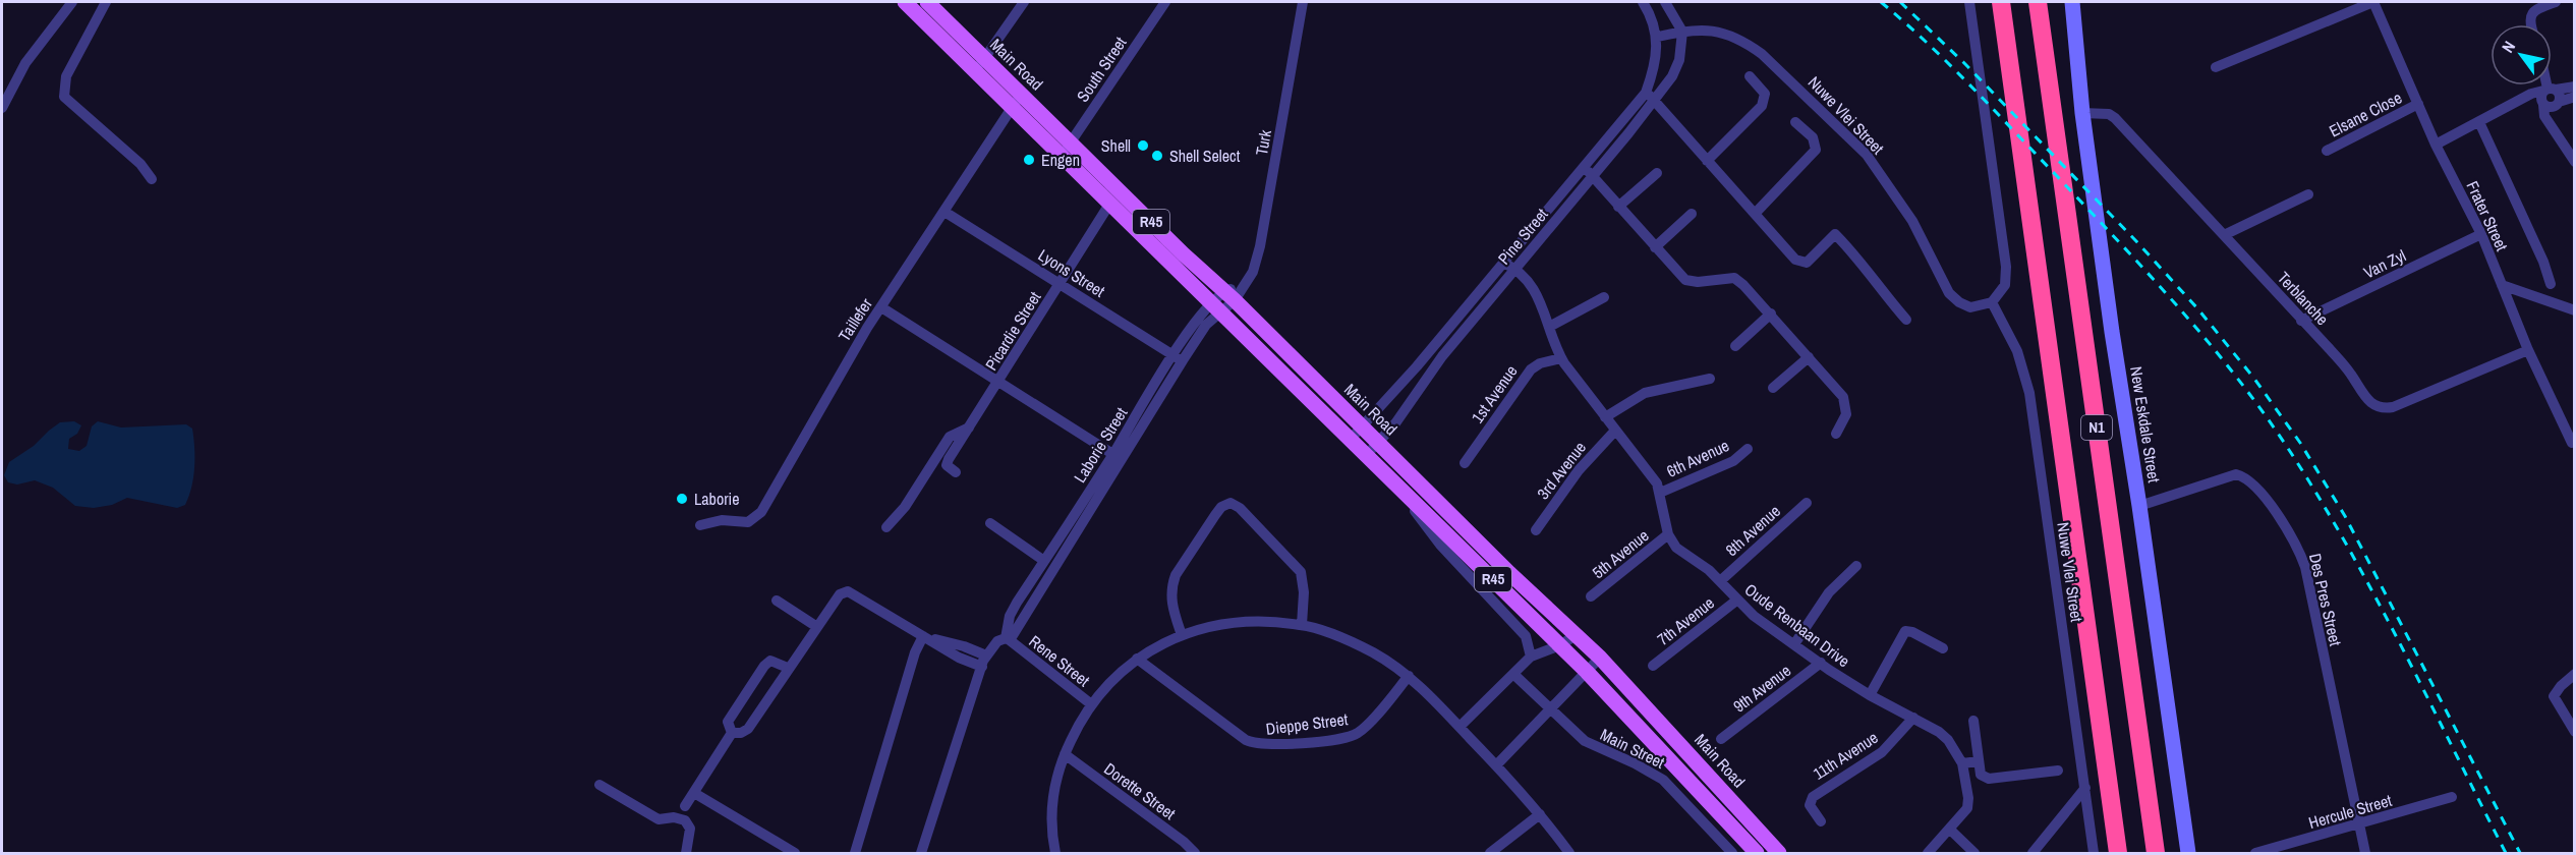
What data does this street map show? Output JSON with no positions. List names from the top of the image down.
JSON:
{
  "streets": {
    "highway": ["N1"],
    "main road": ["Main Road", "R45"],
    "street": [
      "South Street",
      "Elsane Close",
      "Nuwe Vlei Street",
      "Turk",
      "Frater Street",
      "Pine Street",
      "Van Zyl",
      "Lyons Street",
      "Terblanche",
      "Taillefer",
      "Picardie Street",
      "1st Avenue",
      "New Eskdale Street",
      "Laborie Street",
      "6th Avenue",
      "3rd Avenue",
      "8th Avenue",
      "5th Avenue",
      "Des Pres Street",
      "7th Avenue",
      "Oude Renbaan Drive",
      "Rene Street",
      "9th Avenue",
      "Dieppe Street",
      "Main Street",
      "11th Avenue",
      "Dorette Street",
      "Hercule Street"
    ]
  },
  "crossings": [
    ["Main Road", "South Street"],
    ["Main Road", "Turk"],
    ["Main Road", "Pine Street"],
    ["Main Road", "Taillefer"],
    ["Main Road", "Picardie Street"],
    ["Main Road", "Laborie Street"],
    ["Elsane Close", "Frater Street"],
    ["Nuwe Vlei Street", "Pine Street"],
    ["Frater Street", "Van Zyl"],
    ["Frater Street", "Terblanche"],
    ["Van Zyl", "Terblanche"],
    ["Lyons Street", "Taillefer"],
    ["Lyons Street", "Picardie Street"],
    ["Lyons Street", "Laborie Street"],
    ["Terblanche", "New Eskdale Street"],
    ["New Eskdale Street", "Des Pres Street"],
    ["Laborie Street", "Rene Street"],
    ["8th Avenue", "Oude Renbaan Drive"],
    ["5th Avenue", "Oude Renbaan Drive"],
    ["Des Pres Street", "Hercule Street"],
    ["7th Avenue", "Oude Renbaan Drive"],
    ["Oude Renbaan Drive", "9th Avenue"],
    ["Oude Renbaan Drive", "11th Avenue"]
  ],
  "places": [
    "Shell",
    "Shell Select",
    "Engen",
    "Laborie"
  ],
  "north": "top left"
}
